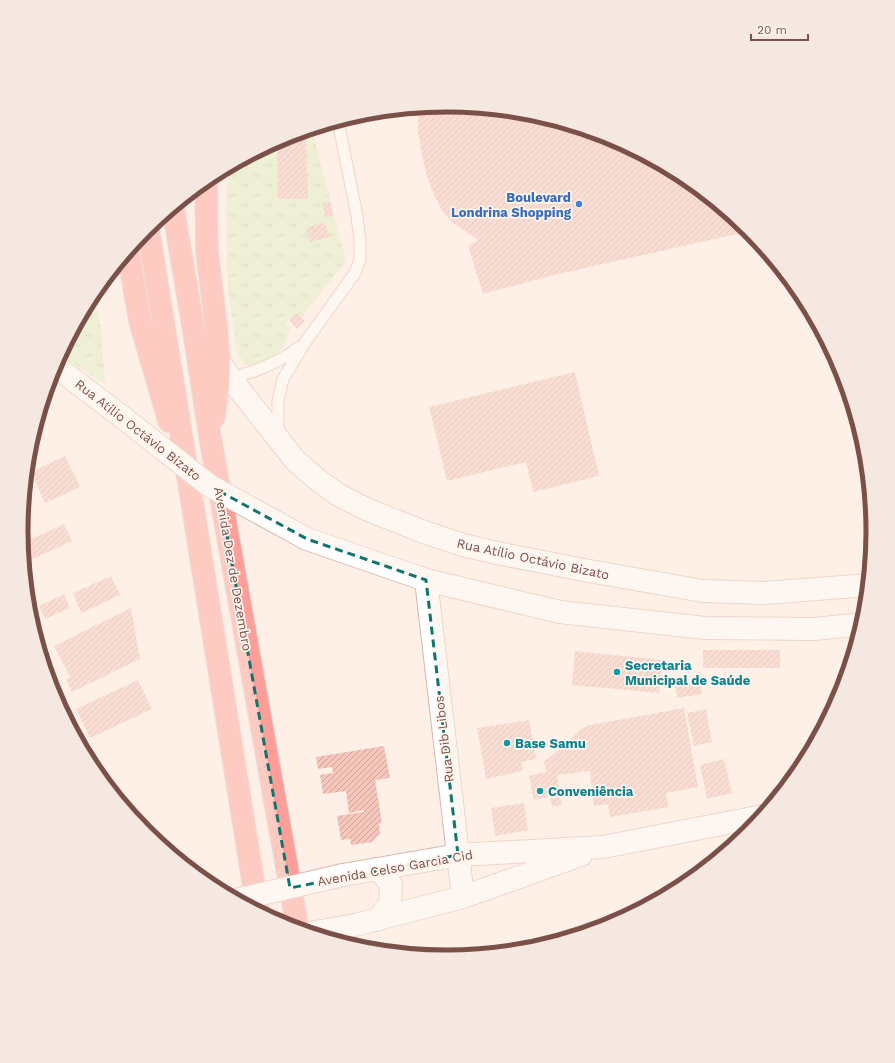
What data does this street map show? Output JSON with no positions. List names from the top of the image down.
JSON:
{
  "streets": {
    "highway": ["Avenida Dez de Dezembro"],
    "street": ["Rua Atílio Octávio Bizato", "Rua Dib Libos", "Avenida Celso Garcia Cid"]
  },
  "crossings": [
    ["Rua Atílio Octávio Bizato", "Rua Dib Libos"],
    ["Rua Dib Libos", "Avenida Celso Garcia Cid"]
  ],
  "places": [
    "Boulevard Londrina Shopping",
    "Secretaria Municipal de Saúde",
    "Base Samu",
    "Conveniência"
  ],
  "scale_bar": "20 m"
}
